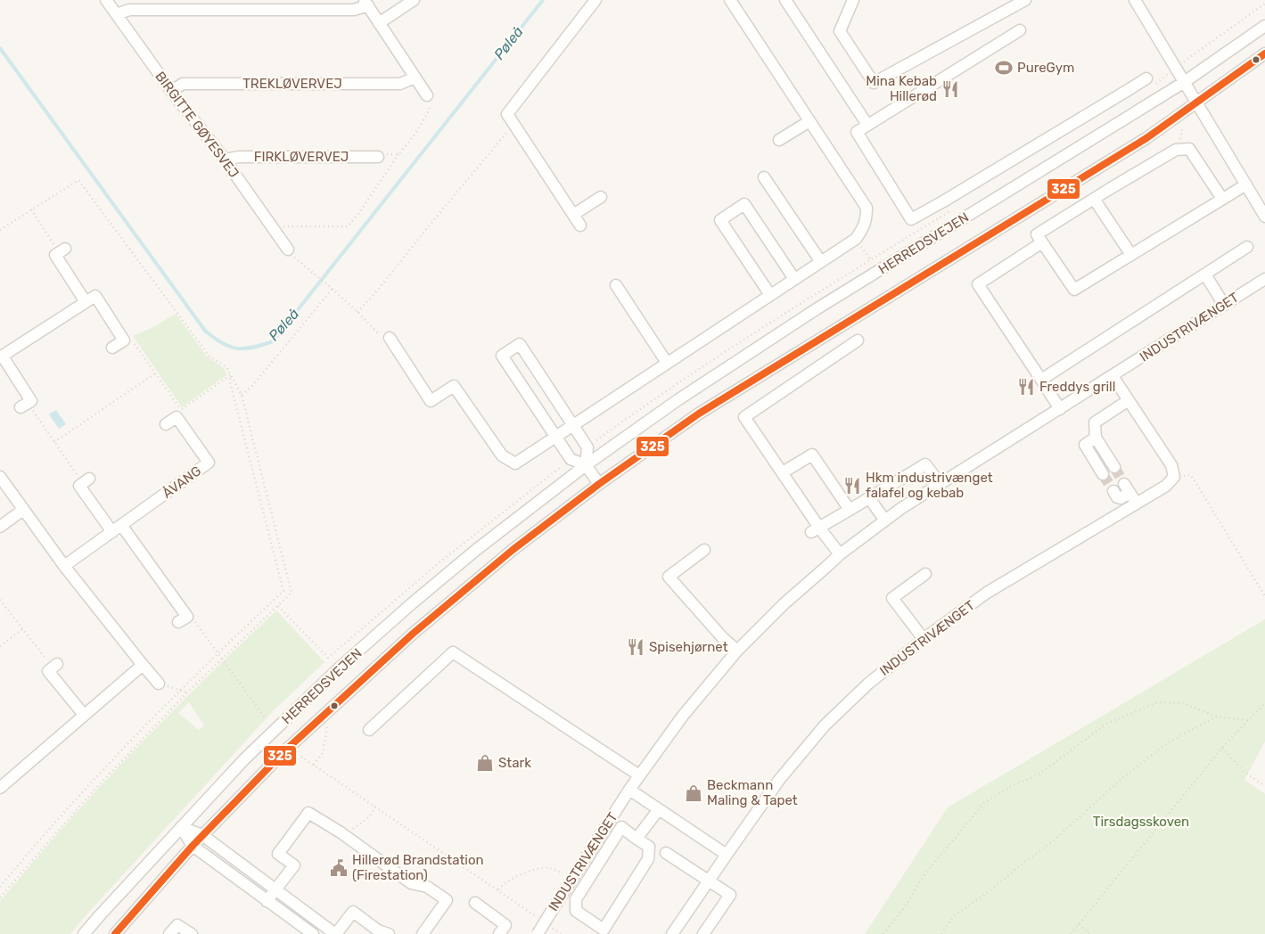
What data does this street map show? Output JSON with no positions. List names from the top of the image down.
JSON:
{
  "streets": {
    "street": [
      "TREKLØVERVEJ",
      "BIRGITTE GØYESVEJ",
      "FIRKLØVERVEJ",
      "HERREDSVEJEN",
      "INDUSTRIVÆNGET",
      "ÅVANG"
    ]
  },
  "crossings": [
    ["TREKLØVERVEJ", "BIRGITTE GØYESVEJ"],
    ["BIRGITTE GØYESVEJ", "FIRKLØVERVEJ"]
  ],
  "water": ["Pøleå"],
  "parks": ["Tirsdagsskoven"],
  "places": {
    "sports": ["PureGym"],
    "restaurant": [
      "Mina Kebab Hillerød",
      "Freddys grill",
      "Hkm industrivænget falafel og kebab",
      "Spisehjørnet"
    ],
    "shop": ["Stark", "Beckmann Maling & Tapet"],
    "public building": ["Hillerød Brandstation (Firestation)"]
  },
  "lines": ["transit line 325"]
}
